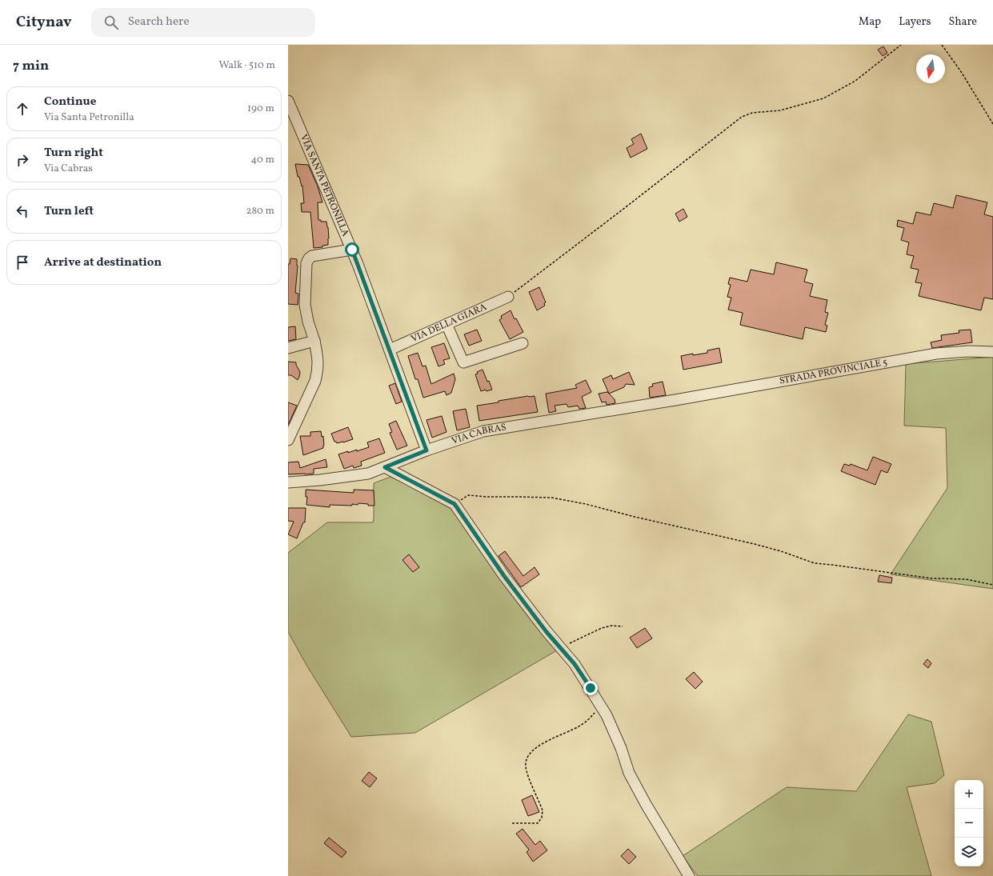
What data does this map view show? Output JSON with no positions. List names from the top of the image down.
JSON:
{
  "streets": {
    "street": [
      "VIA SANTA PETRONILLA",
      "VIA DELLA GIARA",
      "STRADA PROVINCIALE 5",
      "VIA CABRAS"
    ]
  },
  "crossings": [
    ["VIA SANTA PETRONILLA", "VIA DELLA GIARA"],
    ["VIA SANTA PETRONILLA", "VIA CABRAS"],
    ["STRADA PROVINCIALE 5", "VIA CABRAS"]
  ],
  "north": "bottom",
  "page": {
    "header": "Citynav",
    "search": "Search here",
    "nav": ["Map", "Layers", "Share"],
    "heading": ["7 min", "Walk · 510 m"],
    "list": [
      ["Continue", "Via Santa Petronilla", "190 m"],
      ["Turn right", "Via Cabras", "40 m"],
      ["Turn left", "280 m"],
      "Arrive at destination"
    ],
    "map_buttons": ["+", "−"]
  }
}
